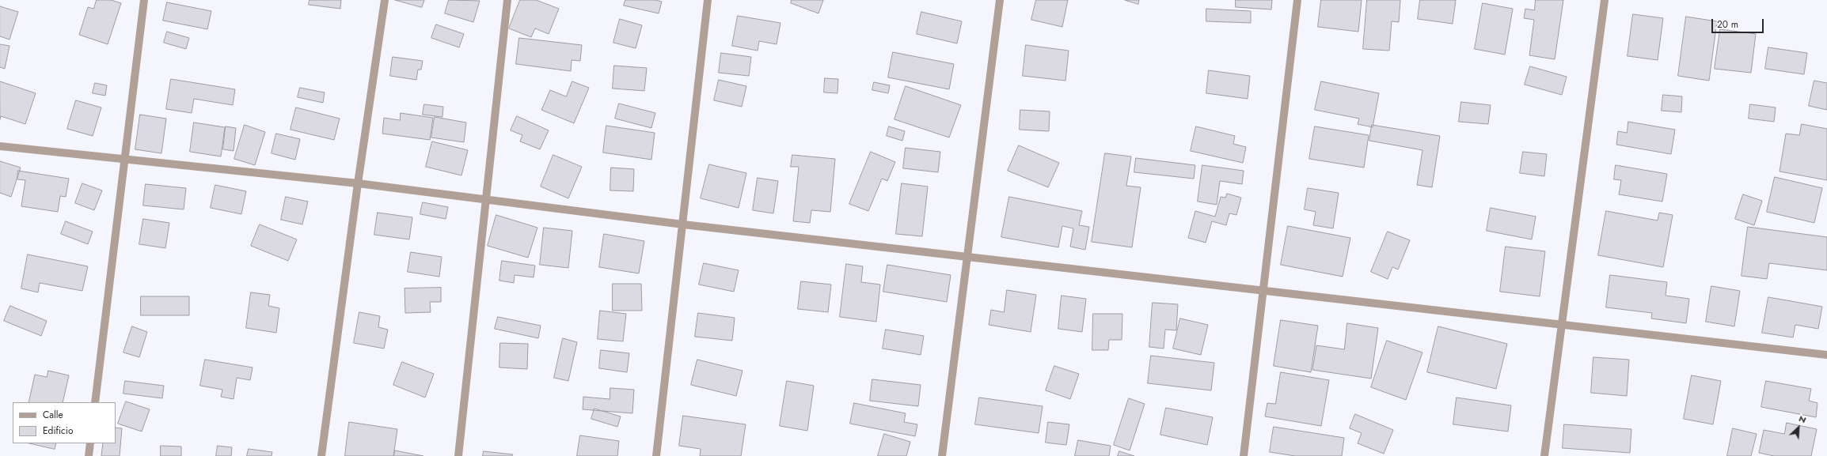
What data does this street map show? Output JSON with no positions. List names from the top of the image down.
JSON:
{
  "legend": ["Calle", "Edificio"],
  "scale_bar": "20 m",
  "north": "top right"
}
